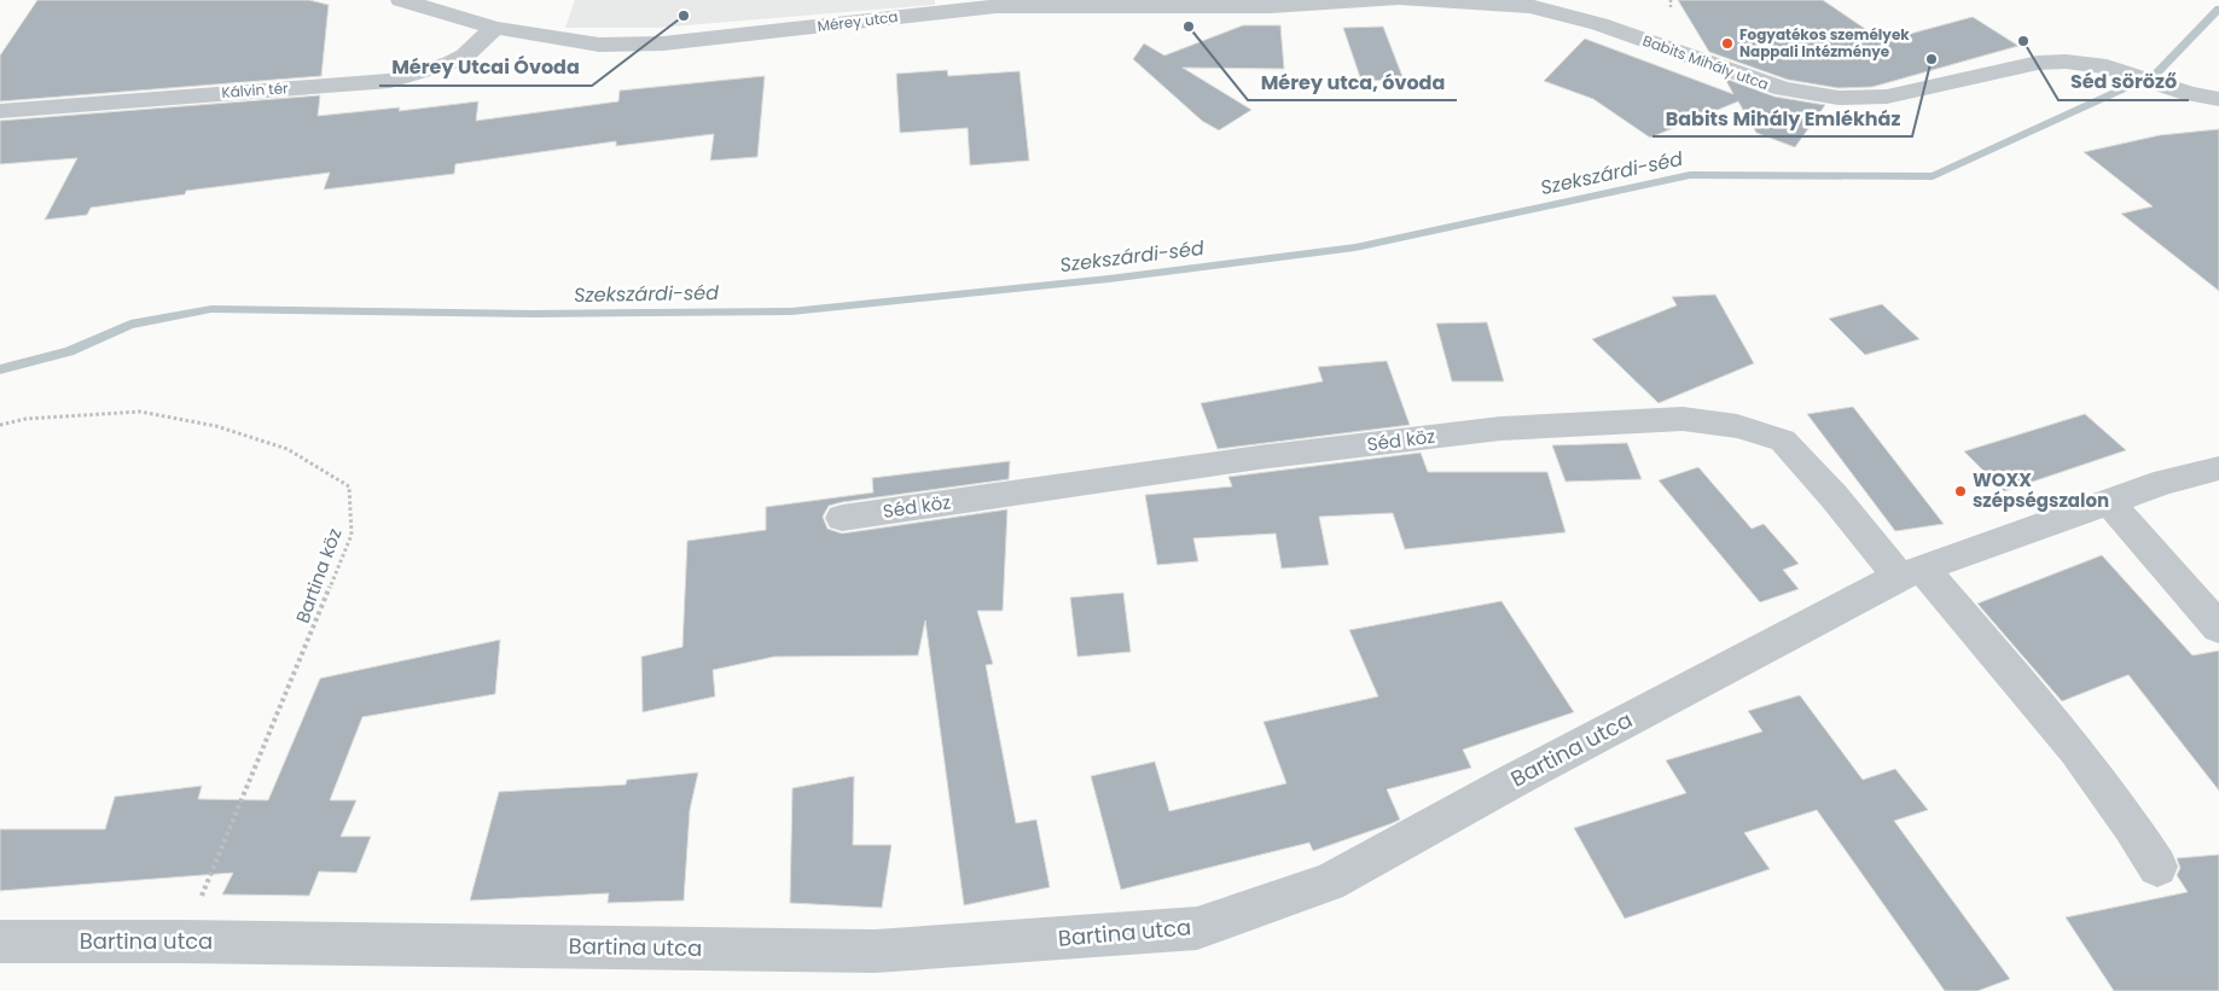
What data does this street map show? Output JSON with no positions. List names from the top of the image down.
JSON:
{
  "streets": {
    "street": [
      "Mérey utca",
      "Babits Mihály utca",
      "Kálvin tér",
      "Séd köz",
      "Bartina utca"
    ],
    "path": ["Bartina köz"]
  },
  "crossings": [
    ["Mérey utca", "Kálvin tér"],
    ["Séd köz", "Bartina utca"],
    ["Bartina köz", "Bartina utca"]
  ],
  "water": ["Szekszárdi-séd"],
  "places": [
    "Mérey Utcai Óvoda",
    "Mérey utca, óvoda",
    "Séd söröző",
    "Fogyatékos személyek Nappali Intézménye",
    "Babits Mihály Emlékház",
    "WOXX szépségszalon"
  ]
}
